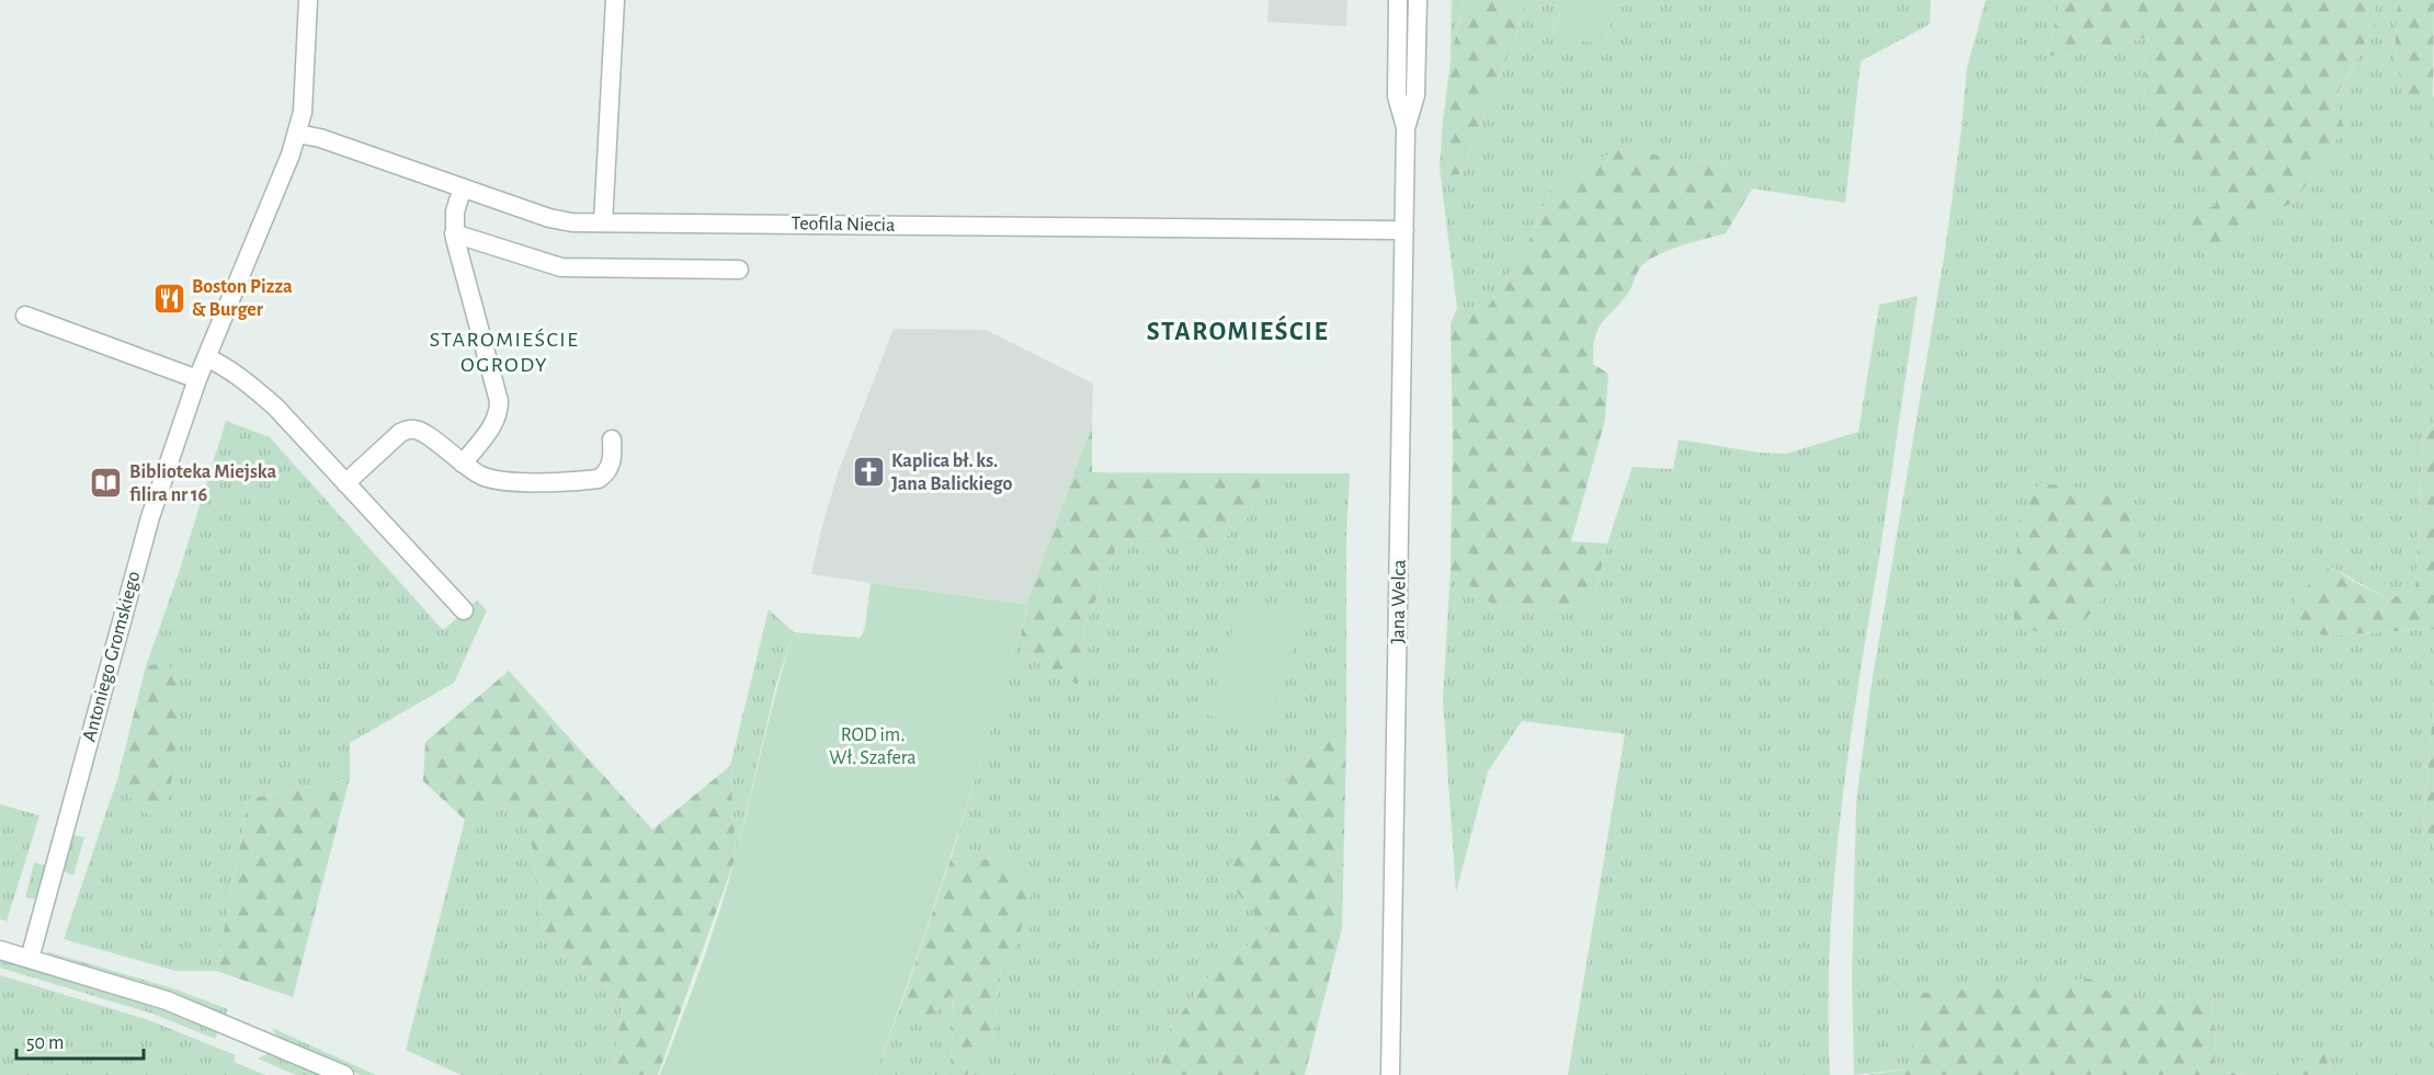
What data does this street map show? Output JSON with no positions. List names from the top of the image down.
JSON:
{
  "streets": {
    "street": ["Teofila Niecia", "Jana Welca", "Antoniego Gromskiego"]
  },
  "crossings": [
    ["Teofila Niecia", "Jana Welca"],
    ["Teofila Niecia", "Antoniego Gromskiego"]
  ],
  "districts": ["STAROMIEŚCIE", "STAROMIEŚCIE OGRODY"],
  "parks": ["ROD im. Wł. Szafera"],
  "places": {
    "restaurant": ["Boston Pizza & Burger"],
    "church": ["Kaplica bł. ks. Jana Balickiego"],
    "library": ["Biblioteka Miejska filira nr 16"]
  },
  "scale_bar": "50 m"
}
